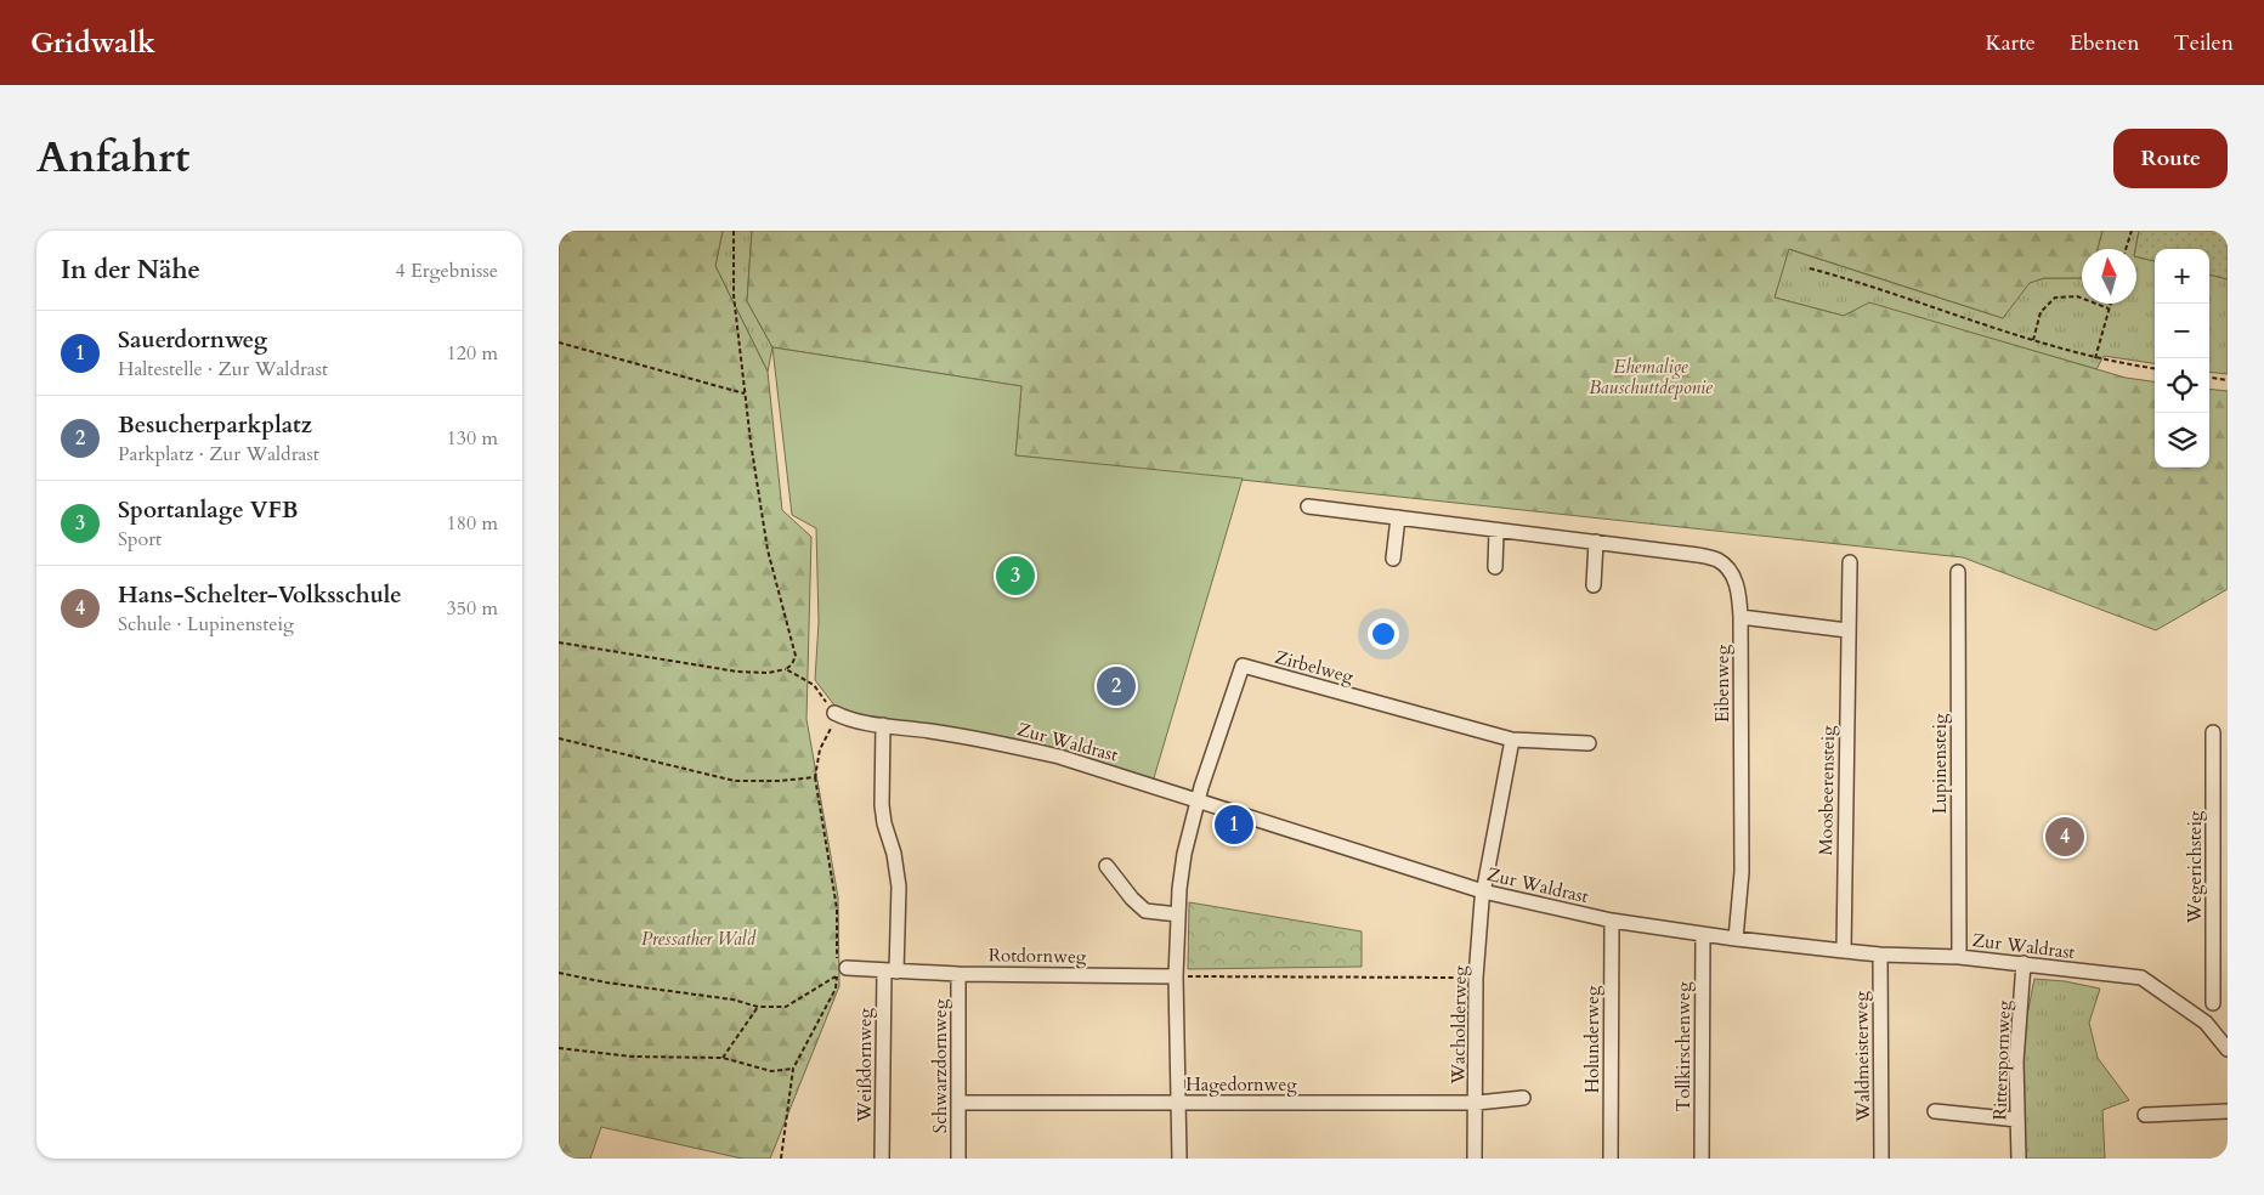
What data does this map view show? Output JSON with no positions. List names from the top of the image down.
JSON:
{
  "streets": {
    "street": [
      "Zirbelweg",
      "Eibenweg",
      "Zur Waldrast",
      "Lupinensteig",
      "Moosbeerensteig",
      "Wegerichsteig",
      "Rotdornweg",
      "Wacholderweg",
      "Holunderweg",
      "Tollkirschenweg",
      "Waldmeisterweg",
      "Ritterspornweg",
      "Weißdornweg",
      "Schwarzdornweg",
      "Hagedornweg"
    ]
  },
  "crossings": [
    ["Zirbelweg", "Zur Waldrast"],
    ["Eibenweg", "Zur Waldrast"],
    ["Zur Waldrast", "Lupinensteig"],
    ["Zur Waldrast", "Moosbeerensteig"],
    ["Zur Waldrast", "Wacholderweg"],
    ["Zur Waldrast", "Holunderweg"],
    ["Zur Waldrast", "Tollkirschenweg"],
    ["Zur Waldrast", "Waldmeisterweg"],
    ["Zur Waldrast", "Ritterspornweg"],
    ["Rotdornweg", "Weißdornweg"],
    ["Rotdornweg", "Schwarzdornweg"],
    ["Wacholderweg", "Hagedornweg"],
    ["Schwarzdornweg", "Hagedornweg"]
  ],
  "parks": ["Ehemalige Bauschuttdeponie", "Pressather Wald"],
  "north": "top",
  "page": {
    "header": "Gridwalk",
    "nav": ["Karte", "Ebenen", "Teilen"],
    "title": "Anfahrt",
    "buttons": "Route",
    "heading": ["In der Nähe", "4 Ergebnisse"],
    "map_buttons": ["+", "−"],
    "list": [
      {
        "mark": "1",
        "name": "Sauerdornweg",
        "note": "Haltestelle · Zur Waldrast",
        "value": "120 m"
      },
      {
        "mark": "2",
        "name": "Besucherparkplatz",
        "note": "Parkplatz · Zur Waldrast",
        "value": "130 m"
      },
      {
        "mark": "3",
        "name": "Sportanlage VFB",
        "note": "Sport",
        "value": "180 m"
      },
      {
        "mark": "4",
        "name": "Hans-Schelter-Volksschule",
        "note": "Schule · Lupinensteig",
        "value": "350 m"
      }
    ],
    "pins": [
      "3",
      "2",
      "1",
      "4"
    ]
  }
}
